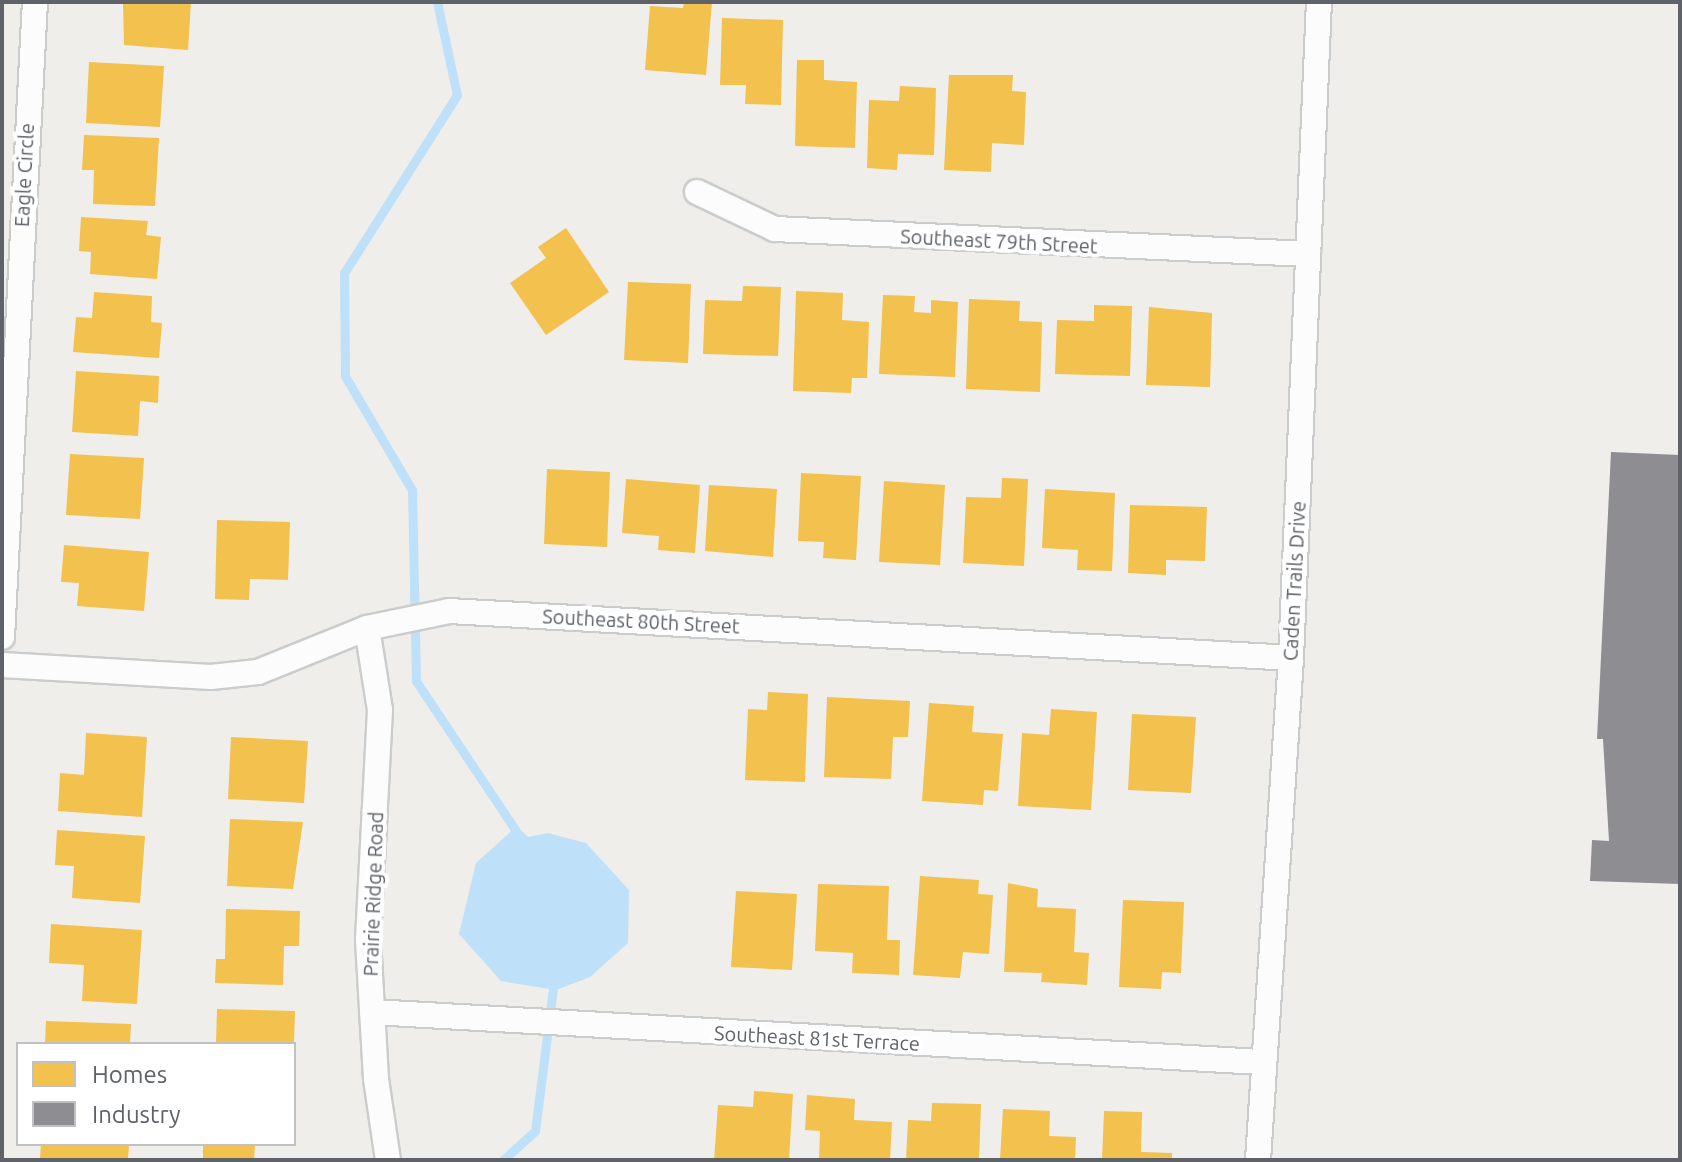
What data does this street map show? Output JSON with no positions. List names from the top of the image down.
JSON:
{
  "streets": {
    "street": [
      "Eagle Circle",
      "Southeast 79th Street",
      "Caden Trails Drive",
      "Southeast 80th Street",
      "Prairie Ridge Road",
      "Southeast 81st Terrace"
    ]
  },
  "crossings": [
    ["Southeast 79th Street", "Caden Trails Drive"],
    ["Caden Trails Drive", "Southeast 80th Street"],
    ["Caden Trails Drive", "Southeast 81st Terrace"],
    ["Southeast 80th Street", "Prairie Ridge Road"],
    ["Prairie Ridge Road", "Southeast 81st Terrace"]
  ],
  "legend": ["Homes", "Industry"]
}
